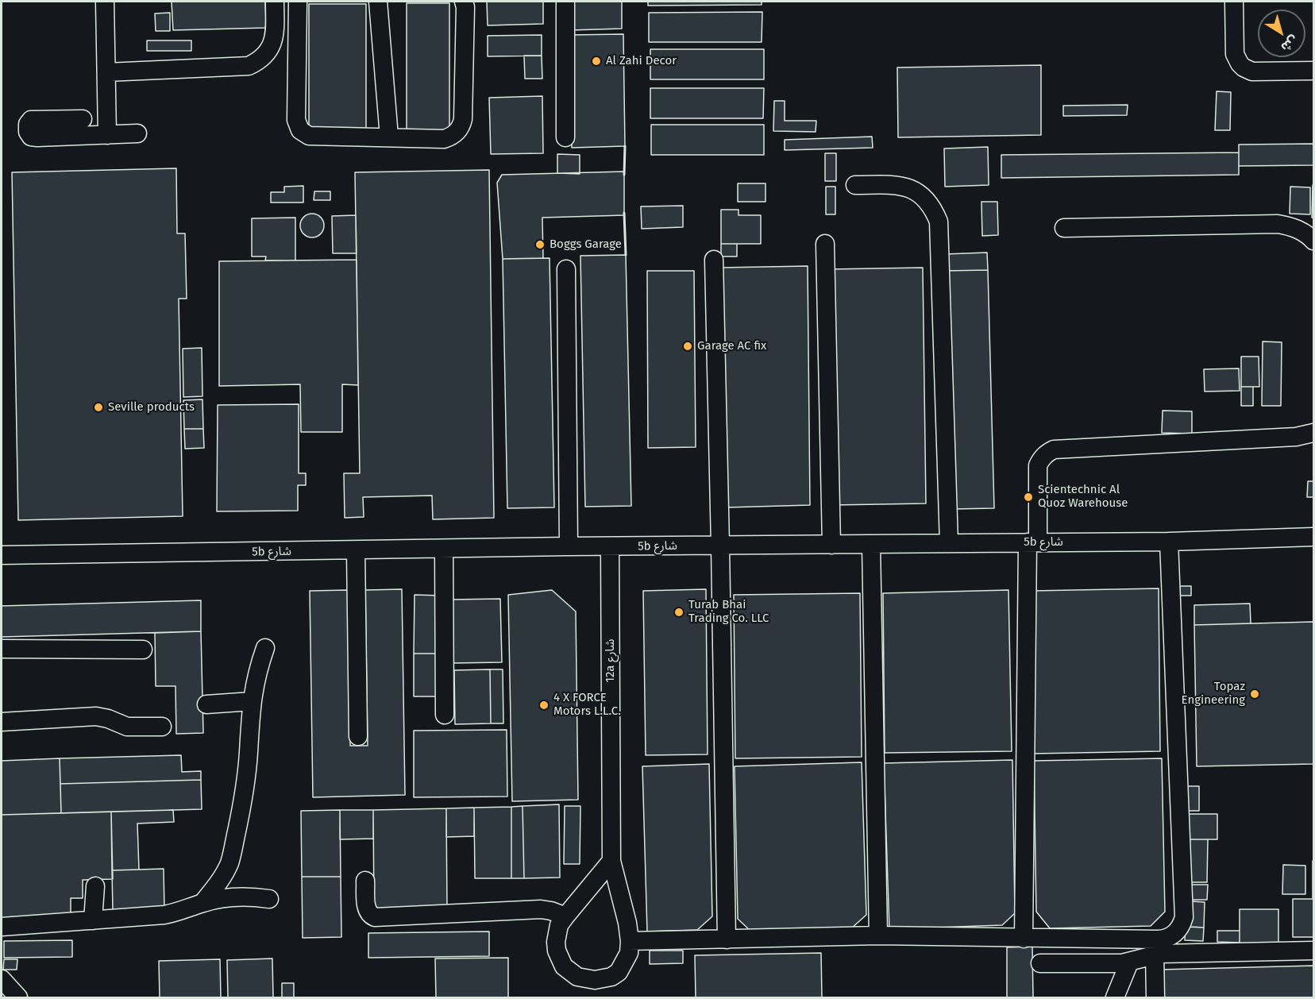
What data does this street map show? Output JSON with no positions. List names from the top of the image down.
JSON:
{
  "streets": {
    "lane": ["5b شارع", "12a شارع"]
  },
  "crossings": [
    ["5b شارع", "12a شارع"]
  ],
  "places": [
    "Al Zahi Decor",
    "Boggs Garage",
    "Garage AC fix",
    "Seville products",
    "Scientechnic Al Quoz Warehouse",
    "Turab Bhai Trading Co. LLC",
    "Topaz Engineering",
    "4 X FORCE Motors L.L.C."
  ],
  "north": "bottom right"
}
